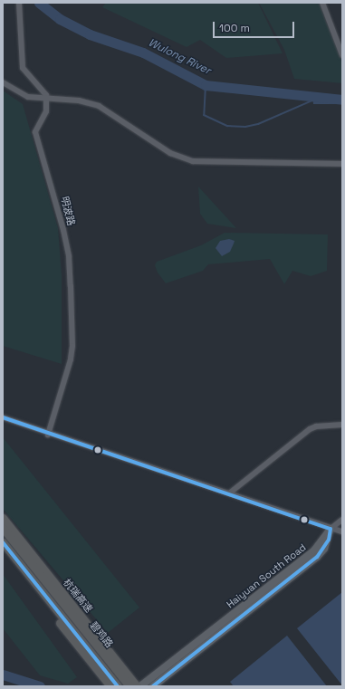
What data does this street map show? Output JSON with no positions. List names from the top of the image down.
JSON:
{
  "streets": {
    "highway": ["杭瑞高速", "碧鸡路"],
    "main road": ["Haiyuan South Road"],
    "street": ["明波路"]
  },
  "water": ["Wulong River"],
  "lines": ["transit line 100"],
  "scale_bar": "100 m"
}
